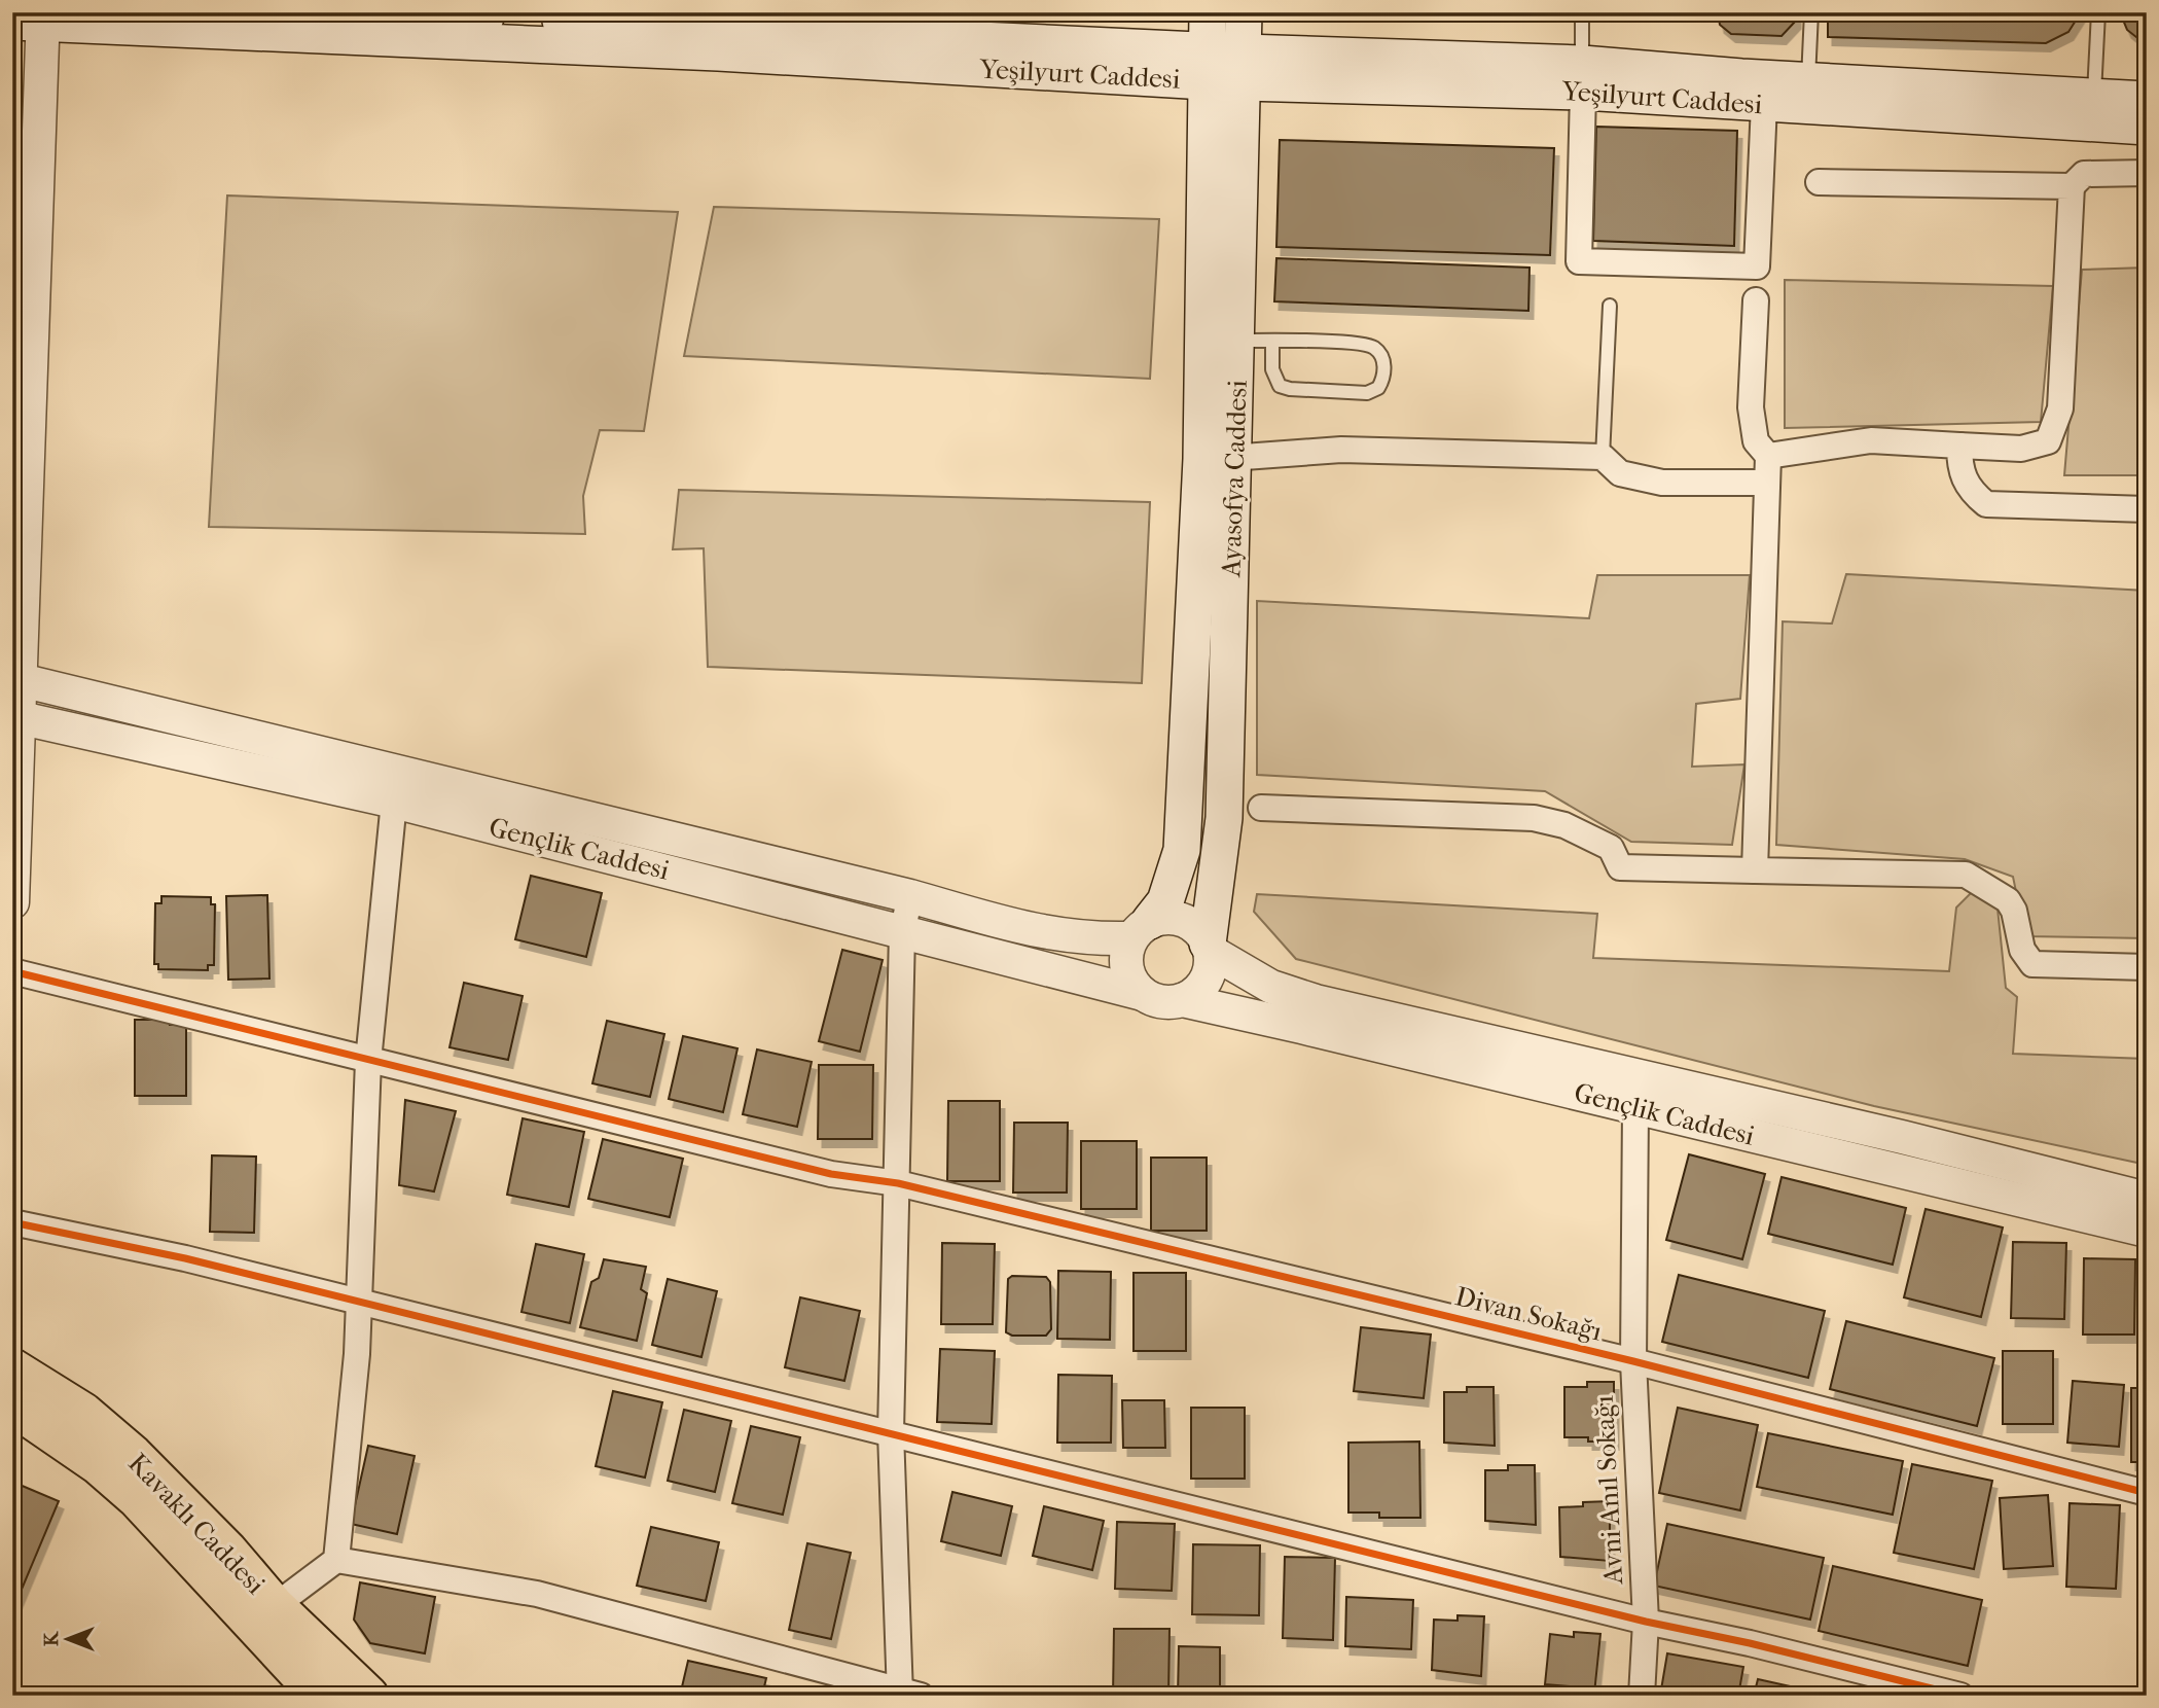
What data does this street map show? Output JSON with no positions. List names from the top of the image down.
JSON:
{
  "streets": {
    "main road": ["Yeşilyurt Caddesi", "Ayasofya Caddesi", "Kavaklı Caddesi"],
    "street": ["Gençlik Caddesi", "Divan Sokağı", "Avni Anıl Sokağı"]
  },
  "crossings": [
    ["Yeşilyurt Caddesi", "Ayasofya Caddesi"],
    ["Ayasofya Caddesi", "Gençlik Caddesi"],
    ["Gençlik Caddesi", "Avni Anıl Sokağı"],
    ["Divan Sokağı", "Avni Anıl Sokağı"]
  ],
  "north": "left"
}
